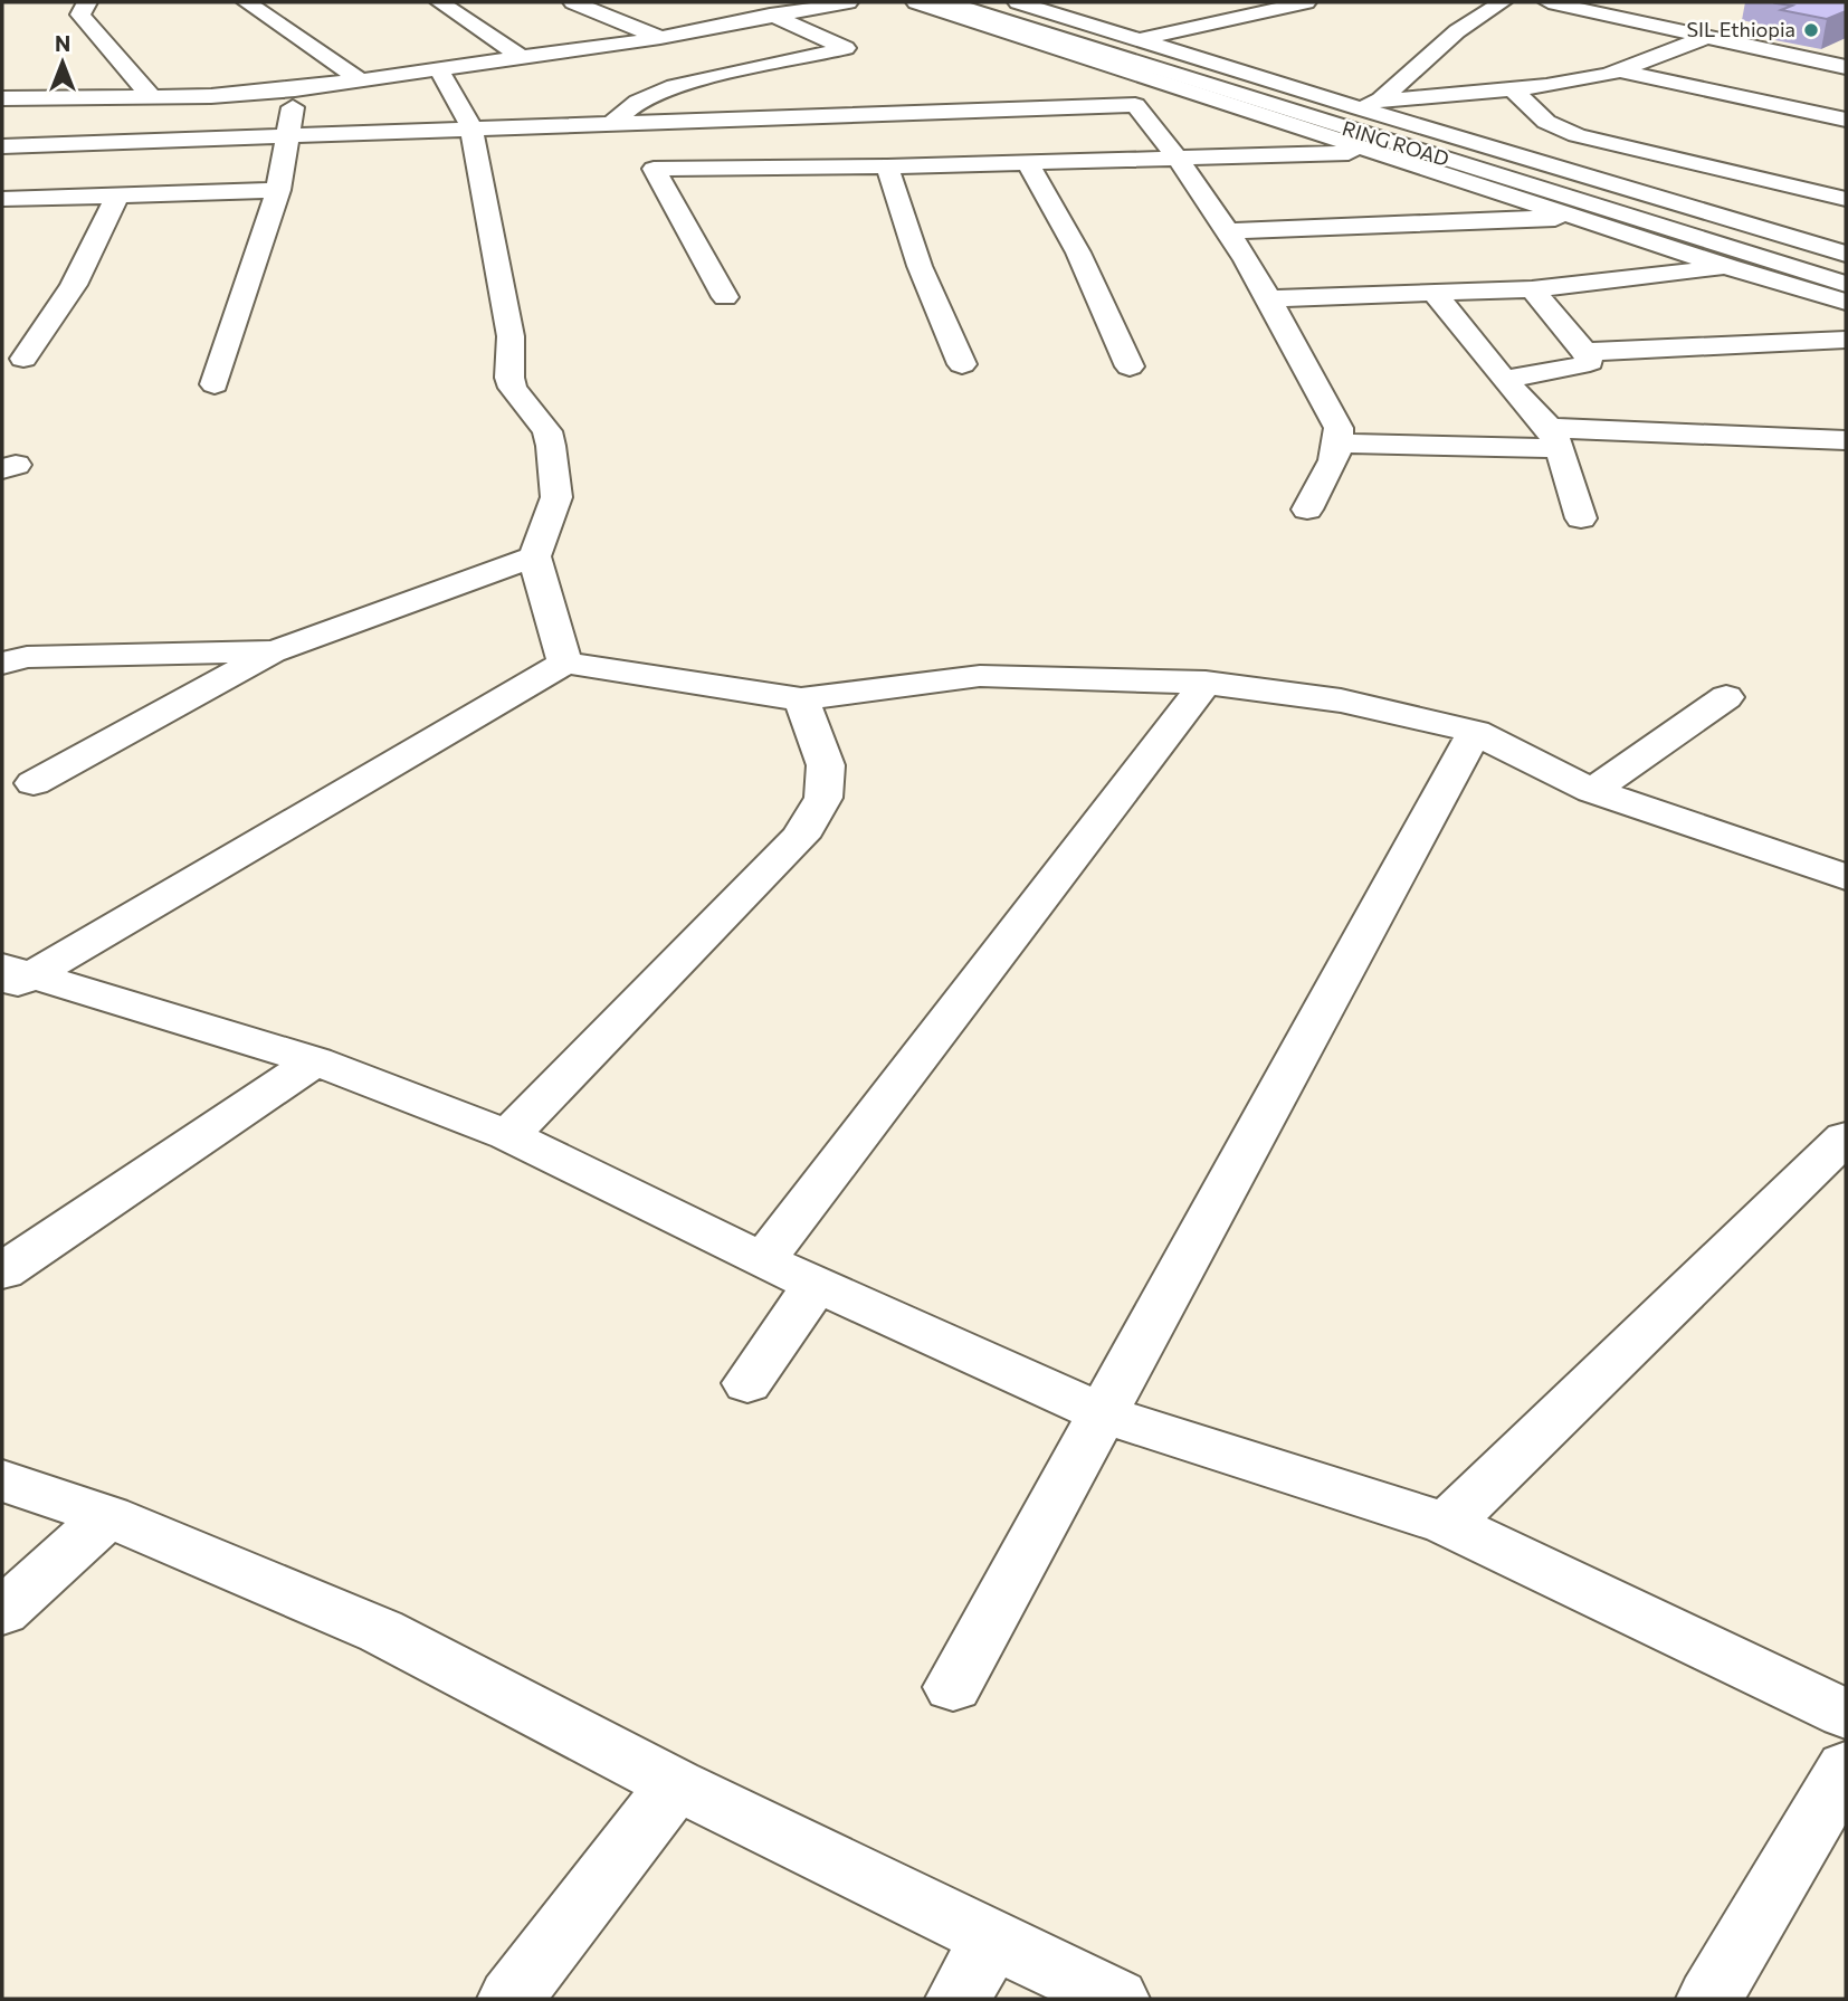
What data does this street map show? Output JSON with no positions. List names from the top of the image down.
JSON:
{
  "streets": {
    "main road": ["RING ROAD"]
  },
  "places": ["SIL Ethiopia"],
  "north": "top"
}
